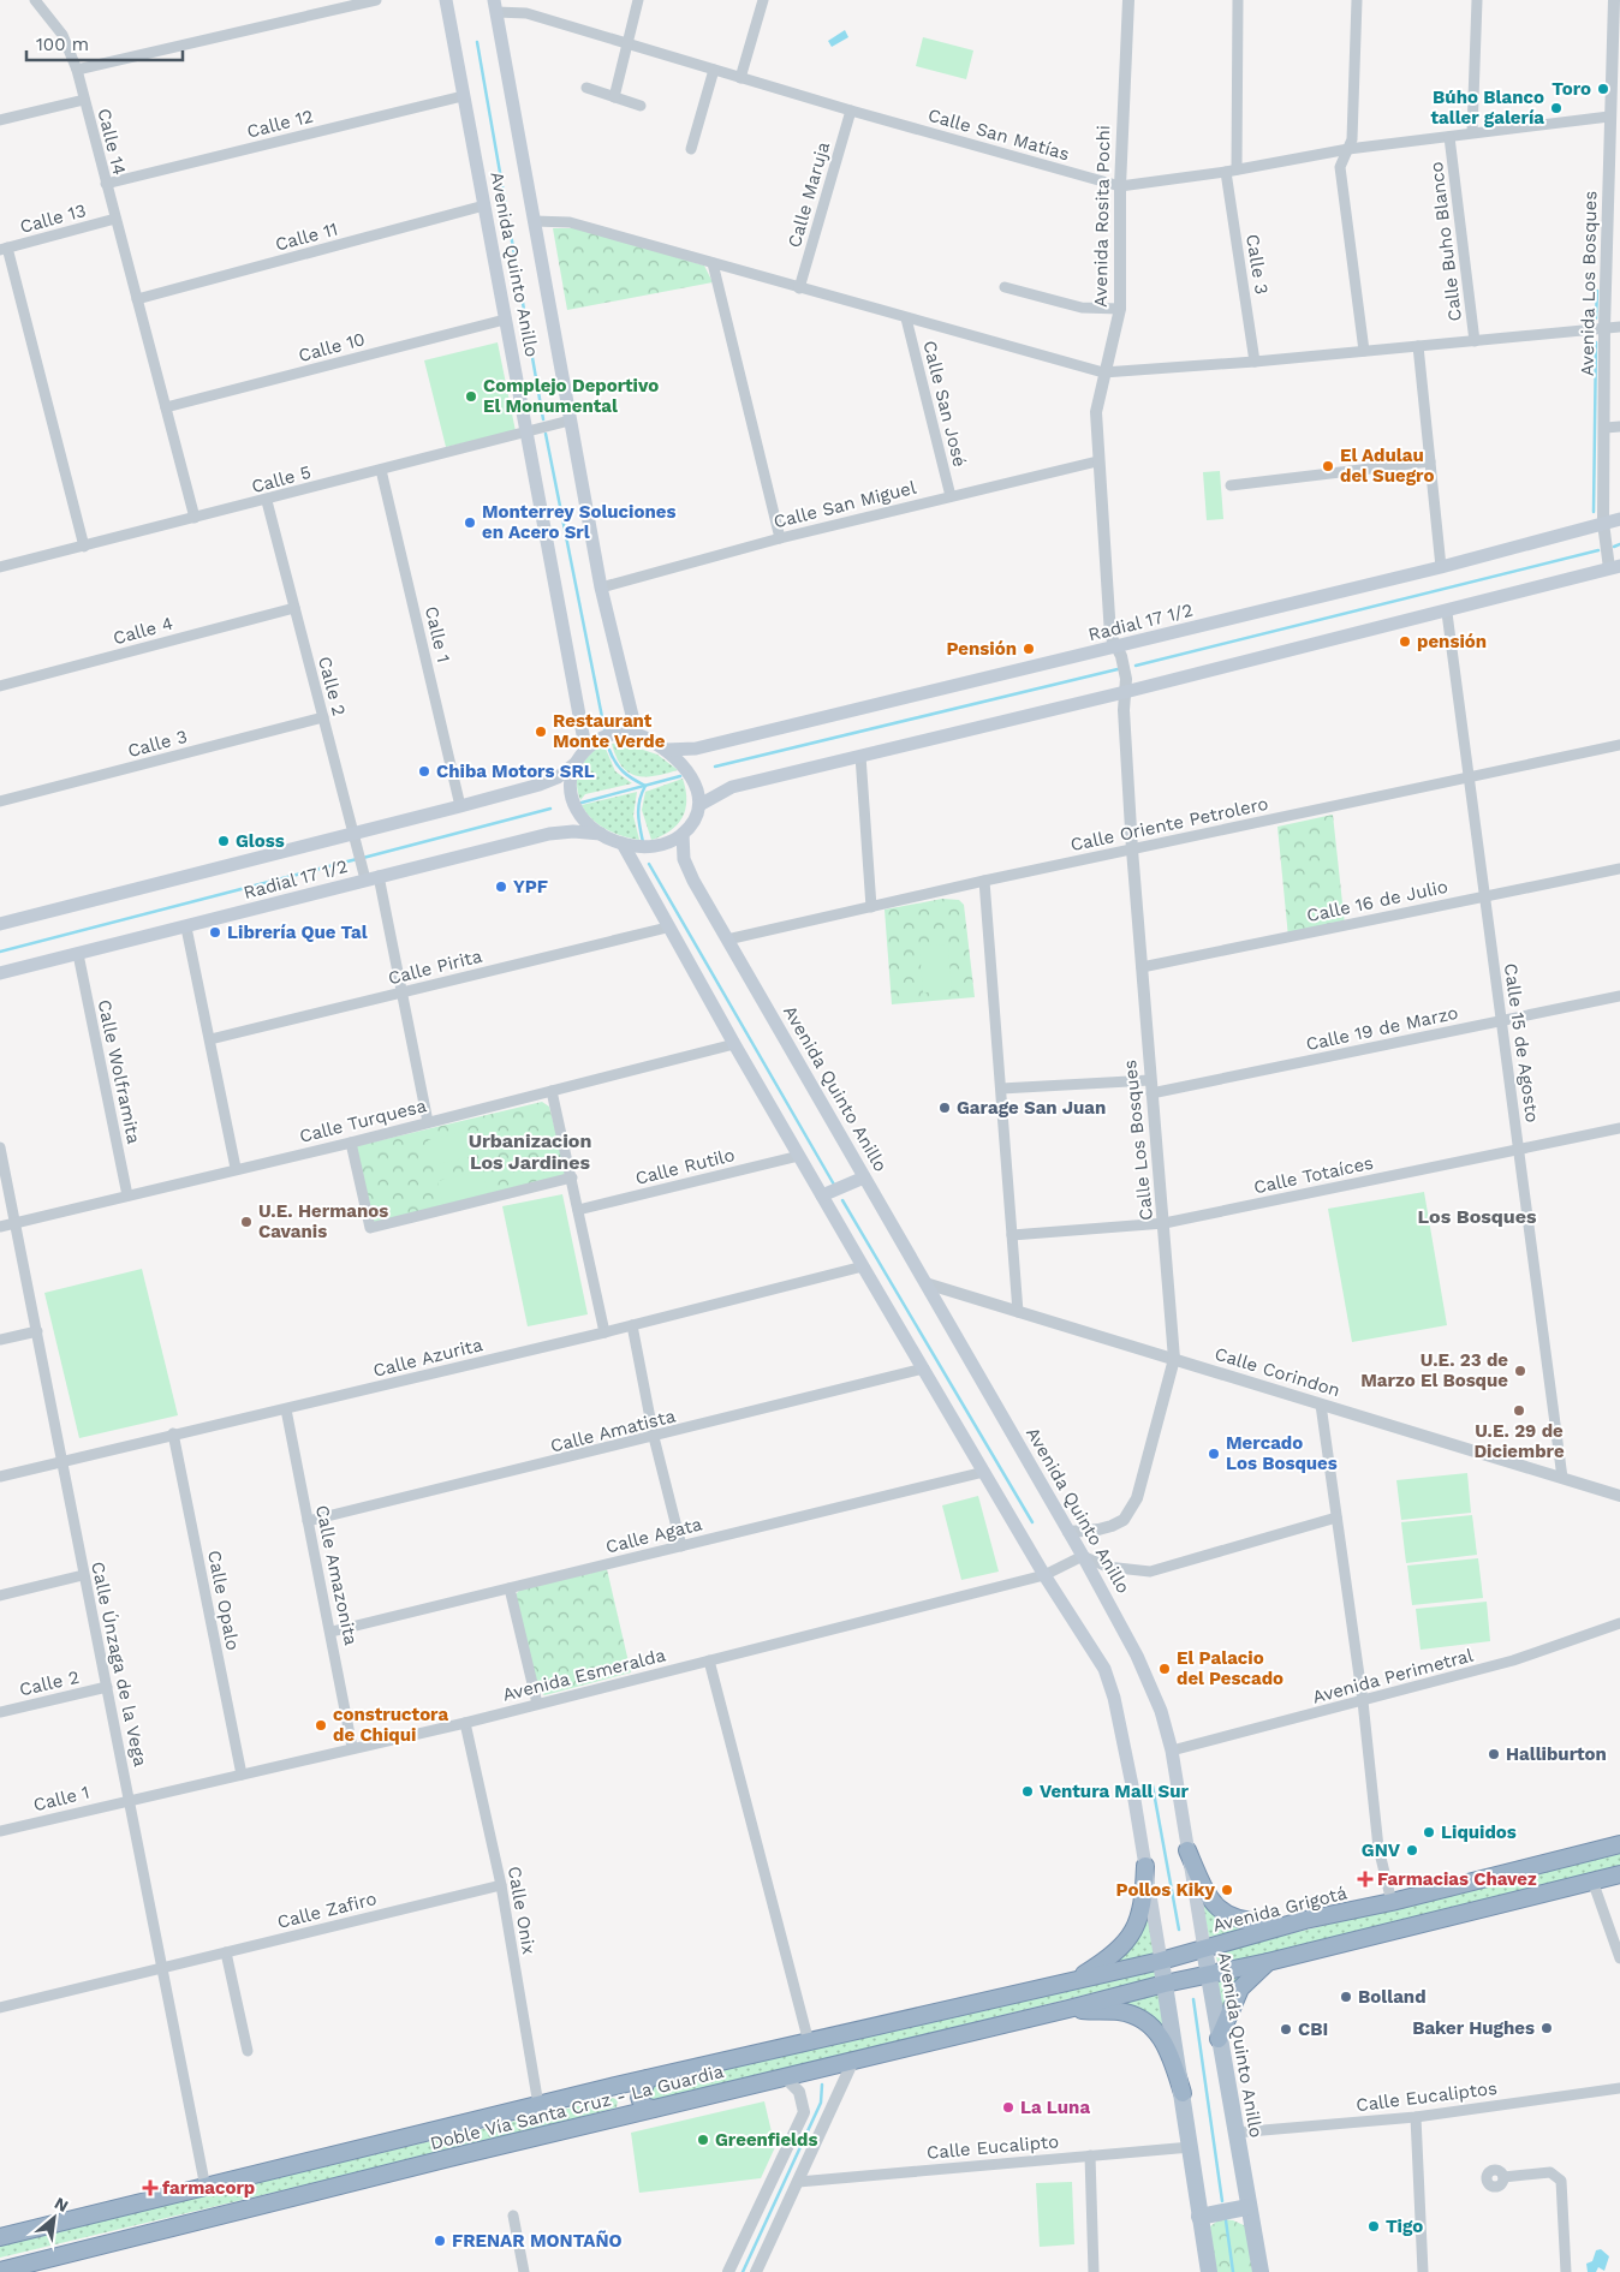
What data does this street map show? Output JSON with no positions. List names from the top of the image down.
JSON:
{
  "streets": {
    "highway": ["Avenida Grigotá", "Doble Vía Santa Cruz - La Guardia"],
    "main road": ["Avenida Quinto Anillo", "Radial 17 1/2"],
    "street": [
      "Calle 12",
      "Calle San Matías",
      "Calle 14",
      "Calle Maruja",
      "Avenida Rosita Pochi",
      "Calle 13",
      "Calle 11",
      "Calle Buho Blanco",
      "Calle 3",
      "Avenida Los Bosques",
      "Calle 10",
      "Calle San José",
      "Calle 5",
      "Calle San Miguel",
      "Calle 4",
      "Calle 1",
      "Calle 2",
      "Calle Oriente Petrolero",
      "Calle 16 de Julio",
      "Calle Pirita",
      "Calle 19 de Marzo",
      "Calle 15 de Agosto",
      "Calle Wolframita",
      "Calle Turquesa",
      "Calle Los Bosques",
      "Calle Rutilo",
      "Calle Totaíces",
      "Calle Azurita",
      "Calle Corindon",
      "Calle Amatista",
      "Calle Agata",
      "Calle Amazonita",
      "Calle Opalo",
      "Calle Únzaga de la Vega",
      "Avenida Esmeralda",
      "Avenida Perimetral",
      "Calle Zafiro",
      "Calle Onix",
      "Calle Eucaliptos",
      "Calle Eucalipto"
    ]
  },
  "crossings": [
    ["Calle 12", "Calle 14"],
    ["Calle 12", "Avenida Quinto Anillo"],
    ["Calle San Matías", "Calle Maruja"],
    ["Calle San Matías", "Avenida Rosita Pochi"],
    ["Calle San Matías", "Calle Buho Blanco"],
    ["Calle San Matías", "Avenida Quinto Anillo"],
    ["Calle San Matías", "Calle 3"],
    ["Calle San Matías", "Avenida Los Bosques"],
    ["Calle 14", "Calle 13"],
    ["Calle 14", "Calle 11"],
    ["Calle 14", "Calle 10"],
    ["Calle 14", "Calle 5"],
    ["Avenida Rosita Pochi", "Calle San Miguel"],
    ["Avenida Rosita Pochi", "Radial 17 1/2"],
    ["Avenida Rosita Pochi", "Calle Los Bosques"],
    ["Calle 11", "Avenida Quinto Anillo"],
    ["Avenida Quinto Anillo", "Calle 10"],
    ["Avenida Quinto Anillo", "Calle 5"],
    ["Avenida Quinto Anillo", "Calle San Miguel"],
    ["Avenida Quinto Anillo", "Radial 17 1/2"],
    ["Avenida Quinto Anillo", "Calle Oriente Petrolero"],
    ["Avenida Quinto Anillo", "Calle Los Bosques"],
    ["Avenida Quinto Anillo", "Calle Corindon"],
    ["Avenida Quinto Anillo", "Avenida Perimetral"],
    ["Avenida Quinto Anillo", "Avenida Grigotá"],
    ["Avenida Quinto Anillo", "Calle Eucaliptos"],
    ["Calle 3", "Calle 2"],
    ["Avenida Los Bosques", "Radial 17 1/2"],
    ["Calle San José", "Calle San Miguel"],
    ["Calle 5", "Calle 1"],
    ["Calle 5", "Calle 2"],
    ["Radial 17 1/2", "Calle 1"],
    ["Radial 17 1/2", "Calle 2"],
    ["Radial 17 1/2", "Calle Wolframita"],
    ["Calle 4", "Calle 2"],
    ["Calle 1", "Calle Únzaga de la Vega"],
    ["Calle 1", "Avenida Esmeralda"],
    ["Calle 2", "Calle Pirita"],
    ["Calle 2", "Calle Turquesa"],
    ["Calle 2", "Calle Únzaga de la Vega"],
    ["Calle Oriente Petrolero", "Calle 15 de Agosto"],
    ["Calle Oriente Petrolero", "Calle Los Bosques"],
    ["Calle 16 de Julio", "Calle 15 de Agosto"],
    ["Calle 16 de Julio", "Calle Los Bosques"],
    ["Calle 19 de Marzo", "Calle 15 de Agosto"],
    ["Calle 19 de Marzo", "Calle Los Bosques"],
    ["Calle 15 de Agosto", "Calle Totaíces"],
    ["Calle 15 de Agosto", "Calle Corindon"],
    ["Calle Wolframita", "Calle Turquesa"],
    ["Calle Turquesa", "Calle Únzaga de la Vega"],
    ["Calle Los Bosques", "Calle Totaíces"],
    ["Calle Los Bosques", "Calle Corindon"],
    ["Calle Azurita", "Calle Amazonita"],
    ["Calle Azurita", "Calle Opalo"],
    ["Calle Azurita", "Calle Únzaga de la Vega"],
    ["Calle Amatista", "Calle Amazonita"],
    ["Calle Agata", "Calle Amazonita"],
    ["Calle Amazonita", "Avenida Esmeralda"],
    ["Calle Opalo", "Avenida Esmeralda"],
    ["Calle Únzaga de la Vega", "Avenida Esmeralda"],
    ["Calle Únzaga de la Vega", "Calle Zafiro"],
    ["Calle Únzaga de la Vega", "Doble Vía Santa Cruz - La Guardia"],
    ["Avenida Esmeralda", "Calle Onix"],
    ["Avenida Grigotá", "Doble Vía Santa Cruz - La Guardia"],
    ["Calle Zafiro", "Calle Onix"],
    ["Calle Onix", "Doble Vía Santa Cruz - La Guardia"]
  ],
  "districts": ["Urbanizacion Los Jardines", "Los Bosques"],
  "places": {
    "other": [
      "Toro",
      "Búho Blanco taller galería",
      "Complejo Deportivo El Monumental",
      "El Adulau del Suegro",
      "Monterrey Soluciones en Acero Srl",
      "pensión",
      "Pensión",
      "Restaurant Monte Verde",
      "Chiba Motors SRL",
      "Gloss",
      "YPF",
      "Librería Que Tal",
      "Garage San Juan",
      "U.E. Hermanos Cavanis",
      "U.E. 23 de Marzo El Bosque",
      "U.E. 29 de Diciembre",
      "Mercado Los Bosques",
      "El Palacio del Pescado",
      "constructora de Chiqui",
      "Halliburton",
      "Ventura Mall Sur",
      "Liquidos",
      "GNV",
      "Pollos Kiky",
      "Bolland",
      "Baker Hughes",
      "CBI",
      "La Luna",
      "Greenfields",
      "Tigo",
      "FRENAR MONTAÑO"
    ],
    "health": ["Farmacias Chavez", "farmacorp"]
  },
  "scale_bar": "100 m",
  "north": "top right"
}
